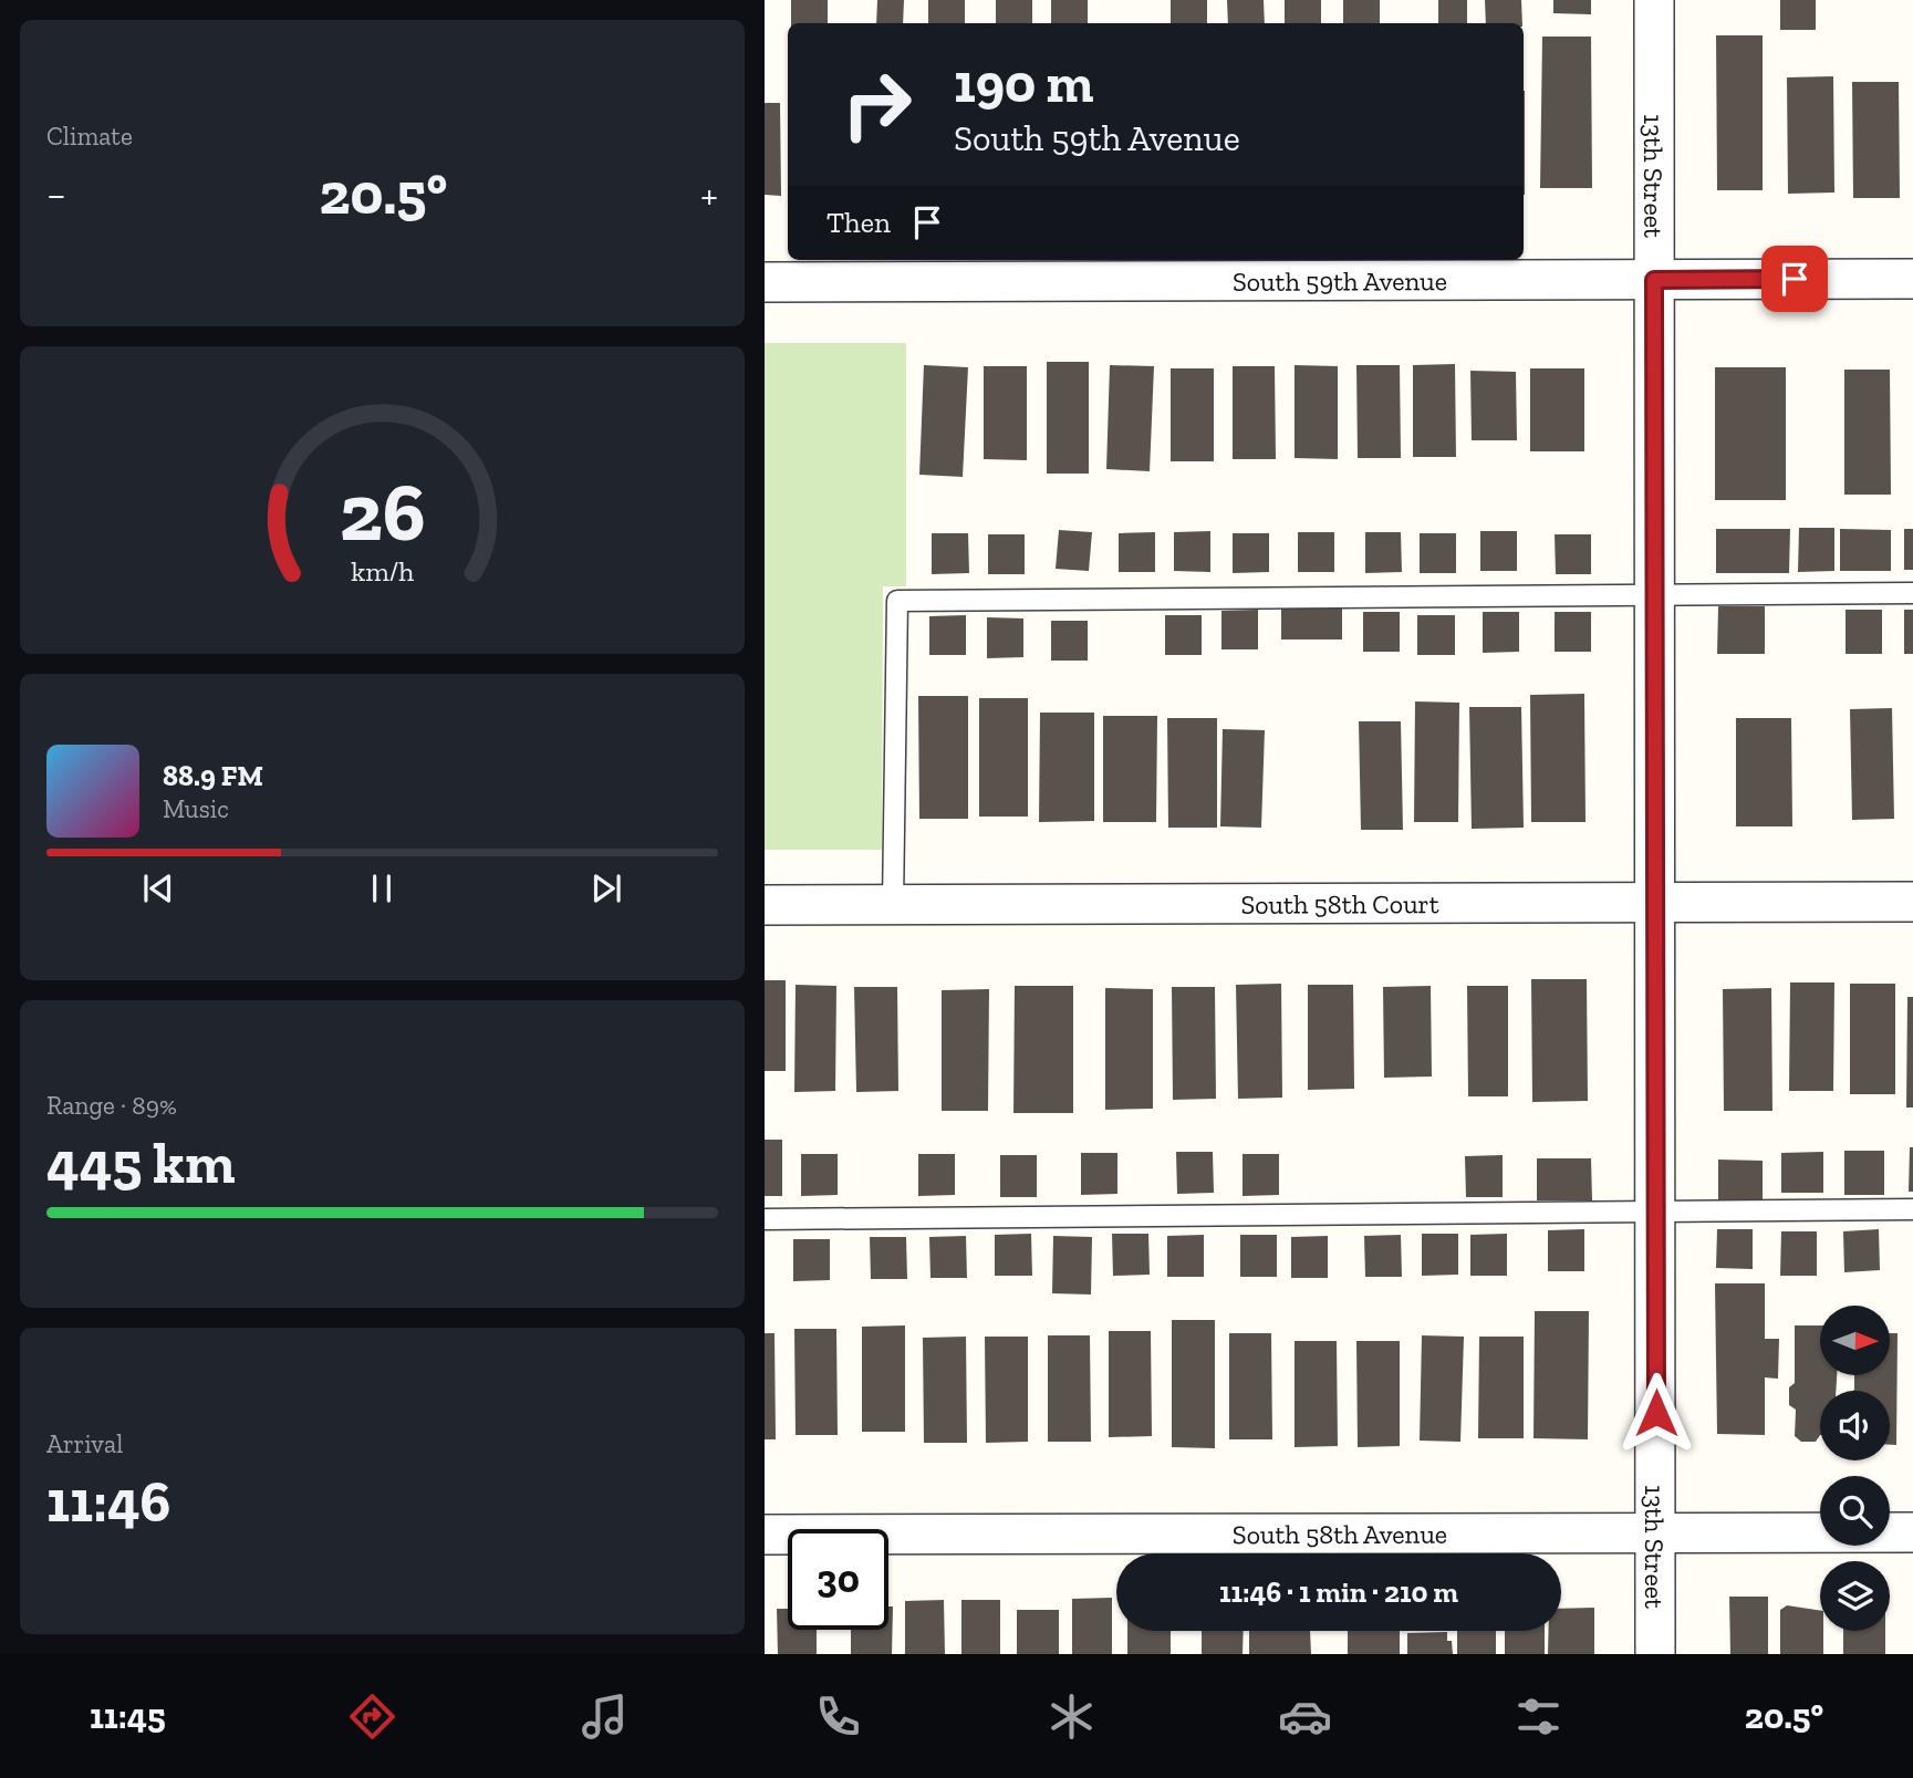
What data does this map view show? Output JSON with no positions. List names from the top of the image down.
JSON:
{
  "streets": {
    "street": [
      "13th Street",
      "South 59th Avenue",
      "South 58th Court",
      "South 58th Avenue"
    ]
  },
  "crossings": [
    ["13th Street", "South 59th Avenue"],
    ["13th Street", "South 58th Court"],
    ["13th Street", "South 58th Avenue"]
  ],
  "north": "right",
  "page": {
    "tile": [
      "Climate",
      ["Range · 89%", "445 km"],
      ["Arrival", "11:46"]
    ],
    "turn": ["190 m", "South 59th Avenue"],
    "heat": ["−", "20.5°", "+"],
    "then": "Then",
    "song": ["88.9 FM", "Music"],
    "limit": "30",
    "trip": "11:46 · 1 min · 210 m",
    "tabs": ["11:45", "20.5°"],
    "gauge": ["26", "km/h"]
  }
}
